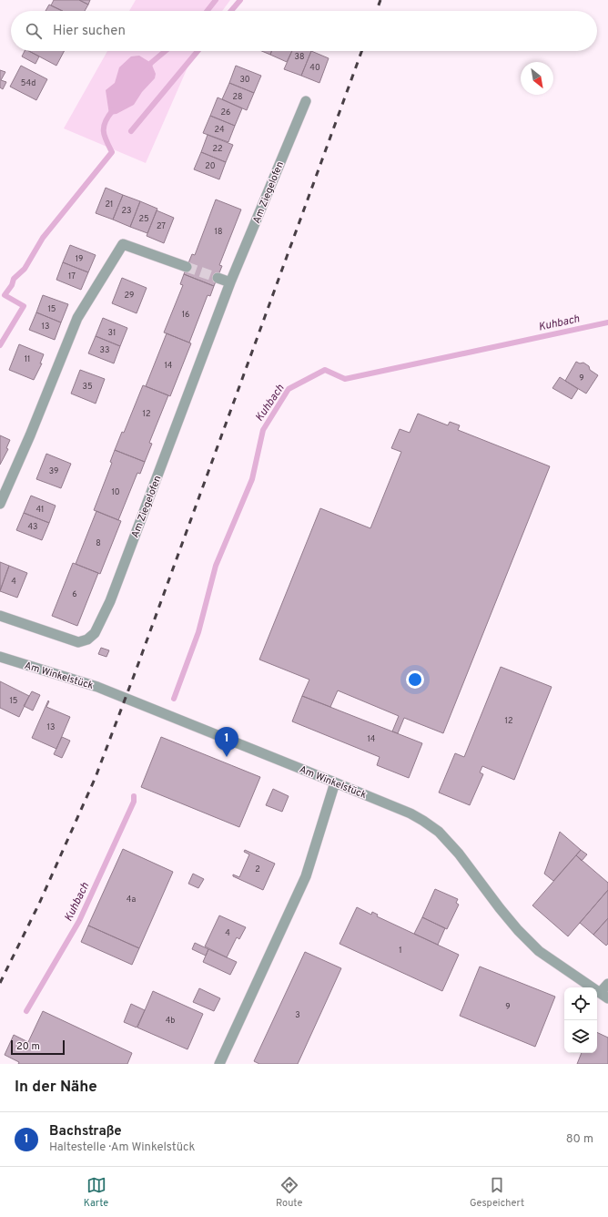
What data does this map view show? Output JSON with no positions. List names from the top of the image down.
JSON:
{
  "streets": {
    "street": ["Am Ziegelofen", "Am Winkelstück"]
  },
  "water": ["Kuhbach"],
  "house_numbers": [
    "38",
    "40",
    "30",
    "54d",
    "28",
    "26",
    "24",
    "22",
    "20",
    "21",
    "23",
    "25",
    "27",
    "18",
    "19",
    "17",
    "29",
    "15",
    "16",
    "13",
    "31",
    "33",
    "11",
    "14",
    "9",
    "35",
    "12",
    "39",
    "10",
    "41",
    "43",
    "8",
    "4",
    "6",
    "15",
    "12",
    "13",
    "14",
    "2",
    "4a",
    "4",
    "1",
    "9",
    "3",
    "4b"
  ],
  "scale_bar": "20 m",
  "north": "bottom right",
  "page": {
    "search": "Hier suchen",
    "pins": "1",
    "scale": "20 m",
    "heading": "In der Nähe",
    "list": [
      {
        "mark": "1",
        "name": "Bachstraße",
        "note": "Haltestelle · Am Winkelstück",
        "value": "80 m"
      }
    ],
    "nav": ["Karte", "Route", "Gespeichert"]
  }
}
